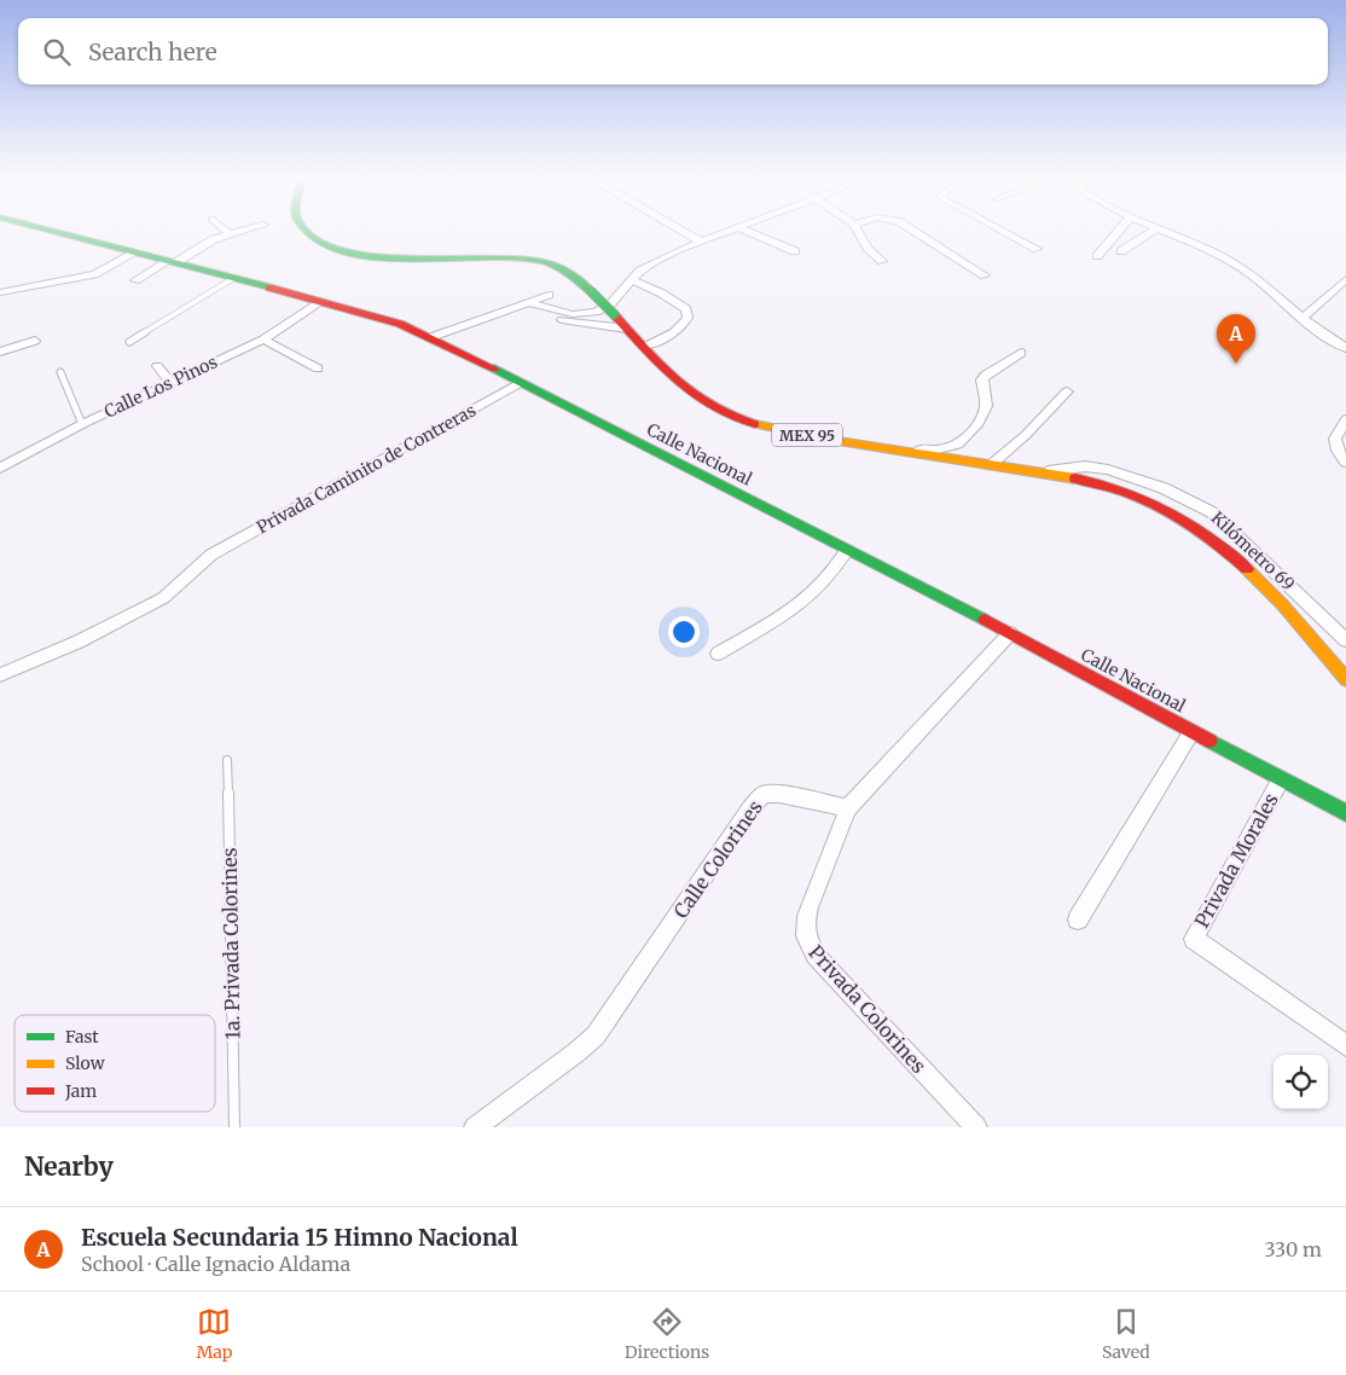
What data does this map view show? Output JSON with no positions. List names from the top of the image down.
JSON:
{
  "streets": {
    "street": [
      "Calle Los Pinos",
      "MEX 95",
      "Calle Nacional",
      "Privada Caminito de Contreras",
      "Kilómetro 69",
      "Calle Colorines",
      "Privada Morales",
      "Privada Colorines"
    ],
    "lane": ["1a. Privada Colorines"]
  },
  "crossings": [
    ["Calle Los Pinos", "Calle Nacional"],
    ["MEX 95", "Kilómetro 69"],
    ["Calle Nacional", "Privada Caminito de Contreras"],
    ["Calle Nacional", "Privada Morales"],
    ["Calle Colorines", "Privada Colorines"]
  ],
  "legend": ["Fast", "Slow", "Jam"],
  "page": {
    "search": "Search here",
    "pins": "A",
    "heading": "Nearby",
    "list": [
      {
        "mark": "A",
        "name": "Escuela Secundaria 15 Himno Nacional",
        "note": "School · Calle Ignacio Aldama",
        "value": "330 m"
      }
    ],
    "nav": ["Map", "Directions", "Saved"]
  }
}
